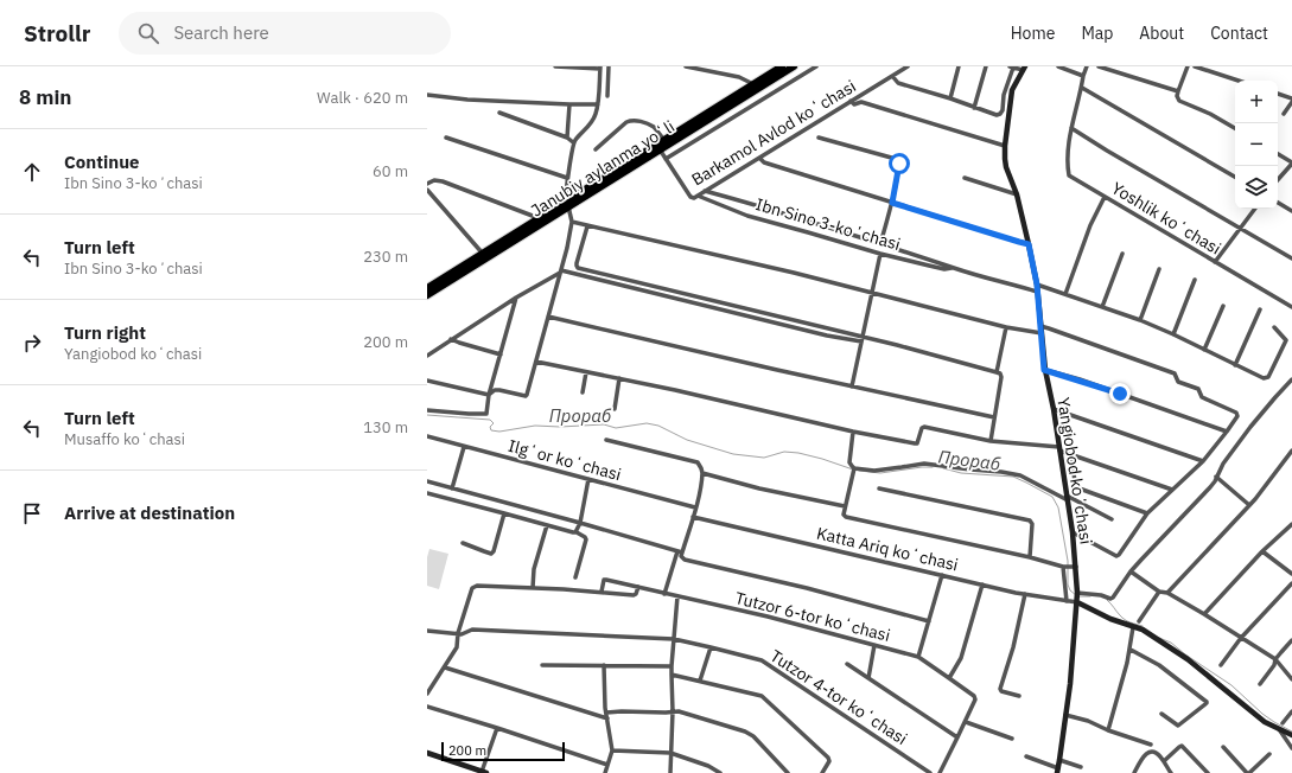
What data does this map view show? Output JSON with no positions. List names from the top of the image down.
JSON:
{
  "streets": {
    "highway": ["Janubiy aylanma yoʻli"],
    "street": [
      "Barkamol Avlod koʻchasi",
      "Yoshlik koʻchasi",
      "Ibn Sino 3-koʼchasi",
      "Ilgʻor koʻchasi",
      "Yangiobod koʻchasi",
      "Katta Ariq koʻchasi",
      "Tutzor 6-tor koʻchasi",
      "Tutzor 4-tor koʻchasi"
    ]
  },
  "crossings": [
    ["Barkamol Avlod koʻchasi", "Janubiy aylanma yoʻli"],
    ["Barkamol Avlod koʻchasi", "Ibn Sino 3-koʼchasi"],
    ["Ibn Sino 3-koʼchasi", "Yangiobod koʻchasi"],
    ["Yangiobod koʻchasi", "Katta Ariq koʻchasi"]
  ],
  "water": ["Прораб"],
  "scale_bar": "200 m",
  "page": {
    "header": "Strollr",
    "search": "Search here",
    "nav": [
      "Home",
      "Map",
      "About",
      "Contact"
    ],
    "heading": ["8 min", "Walk · 620 m"],
    "map_buttons": ["+", "−"],
    "list": [
      ["Continue", "Ibn Sino 3-koʼchasi", "60 m"],
      ["Turn left", "Ibn Sino 3-koʼchasi", "230 m"],
      ["Turn right", "Yangiobod koʻchasi", "200 m"],
      ["Turn left", "Musaffo koʻchasi", "130 m"],
      "Arrive at destination"
    ],
    "scale": "200 m"
  }
}
